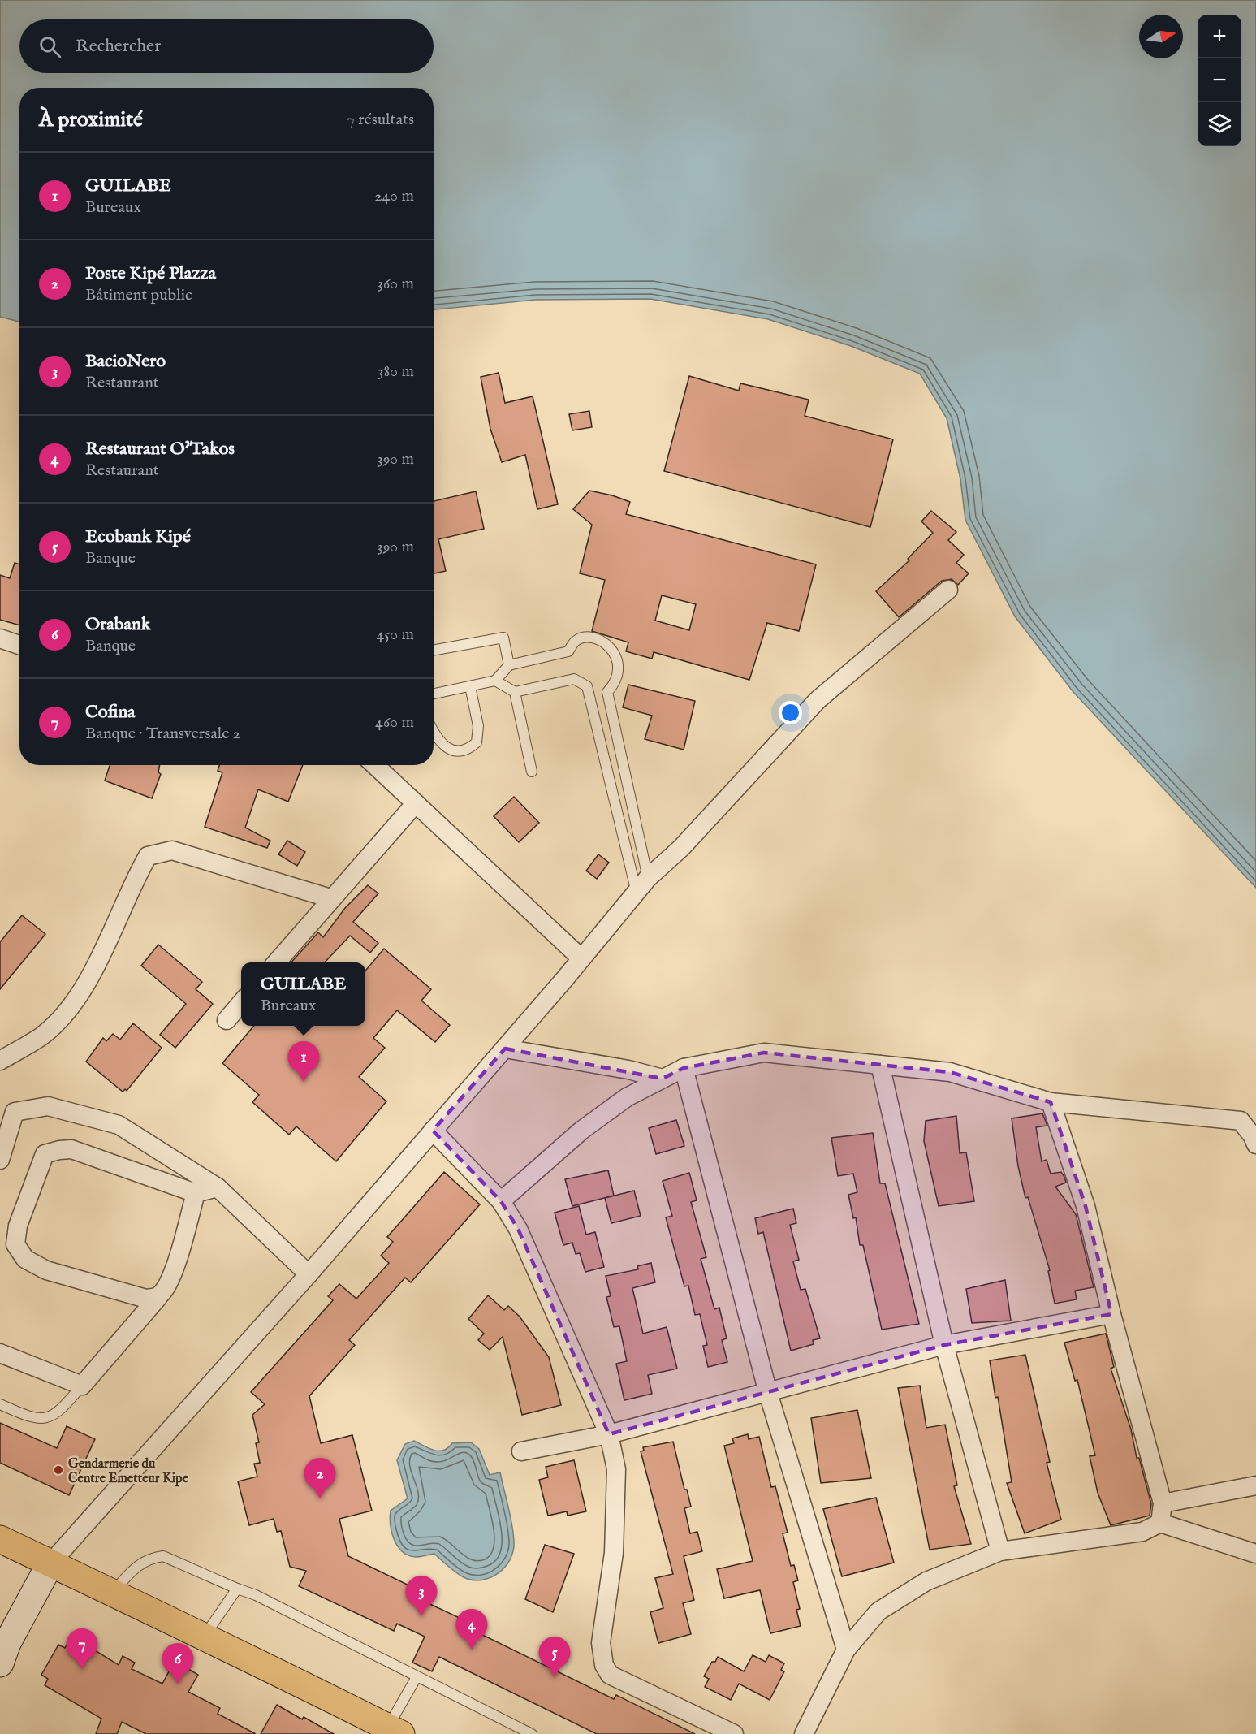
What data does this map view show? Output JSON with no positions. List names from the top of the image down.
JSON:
{
  "places": ["Gendarmerie du Centre Emetteur Kipe"],
  "north": "right",
  "page": {
    "map_buttons": ["+", "−"],
    "search": "Rechercher",
    "heading": ["À proximité", "7 résultats"],
    "list": [
      {
        "mark": "1",
        "name": "GUILABE",
        "note": "Bureaux",
        "value": "240 m"
      },
      {
        "mark": "2",
        "name": "Poste Kipé Plazza",
        "note": "Bâtiment public",
        "value": "360 m"
      },
      {
        "mark": "3",
        "name": "BacioNero",
        "note": "Restaurant",
        "value": "380 m"
      },
      {
        "mark": "4",
        "name": "Restaurant O'Takos",
        "note": "Restaurant",
        "value": "390 m"
      },
      {
        "mark": "5",
        "name": "Ecobank Kipé",
        "note": "Banque",
        "value": "390 m"
      },
      {
        "mark": "6",
        "name": "Orabank",
        "note": "Banque",
        "value": "450 m"
      },
      {
        "mark": "7",
        "name": "Cofina",
        "note": "Banque · Transversale 2",
        "value": "460 m"
      }
    ],
    "popup": ["GUILABE", "Bureaux"],
    "pins": [
      "1",
      "2",
      "3",
      "4",
      "7",
      "5",
      "6"
    ]
  }
}
